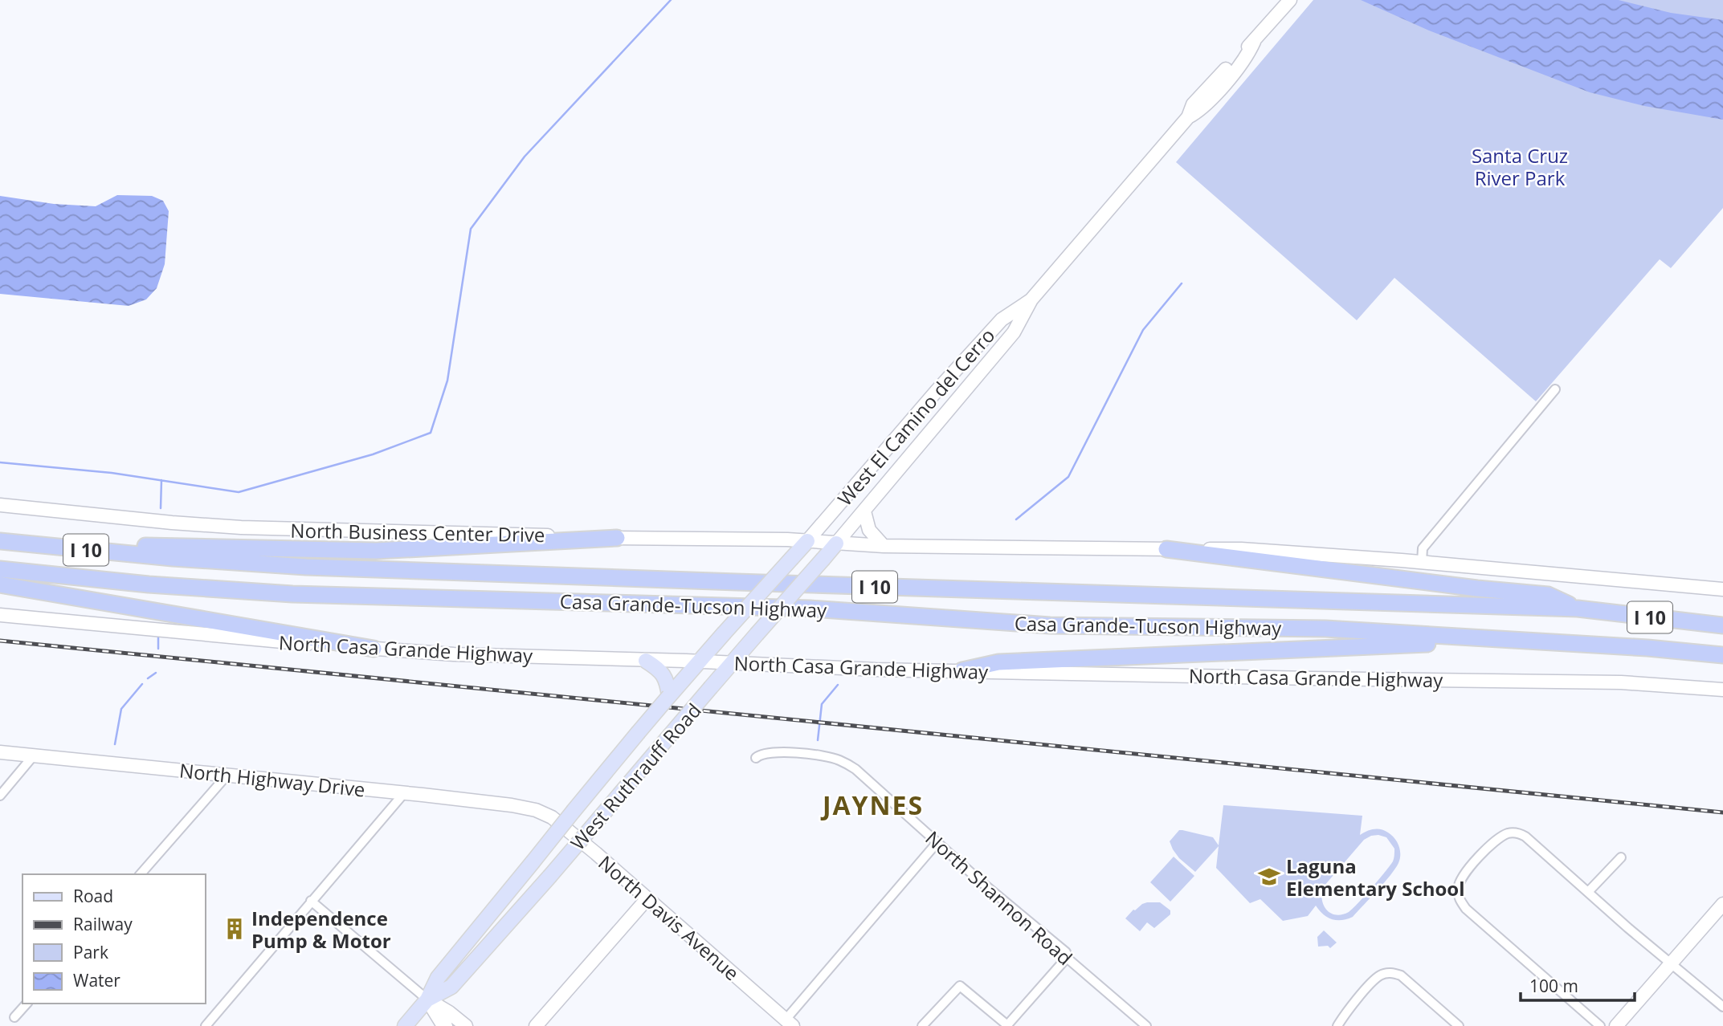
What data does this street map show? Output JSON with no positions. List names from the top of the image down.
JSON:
{
  "streets": {
    "highway": ["I 10", "Casa Grande-Tucson Highway"],
    "main road": [
      "West El Camino del Cerro",
      "North Business Center Drive",
      "North Casa Grande Highway",
      "West Ruthrauff Road",
      "North Highway Drive",
      "North Davis Avenue"
    ],
    "street": ["North Shannon Road"]
  },
  "crossings": [
    ["West El Camino del Cerro", "North Business Center Drive"],
    ["West El Camino del Cerro", "West Ruthrauff Road"],
    ["North Business Center Drive", "West Ruthrauff Road"],
    ["North Casa Grande Highway", "West Ruthrauff Road"],
    ["North Highway Drive", "North Davis Avenue"]
  ],
  "districts": ["JAYNES"],
  "parks": ["Santa Cruz River Park"],
  "places": {
    "school or university": ["Laguna Elementary School"],
    "building": ["Independence Pump & Motor"]
  },
  "legend": [
    "Road",
    "Railway",
    "Park",
    "Water"
  ],
  "scale_bar": "100 m"
}
